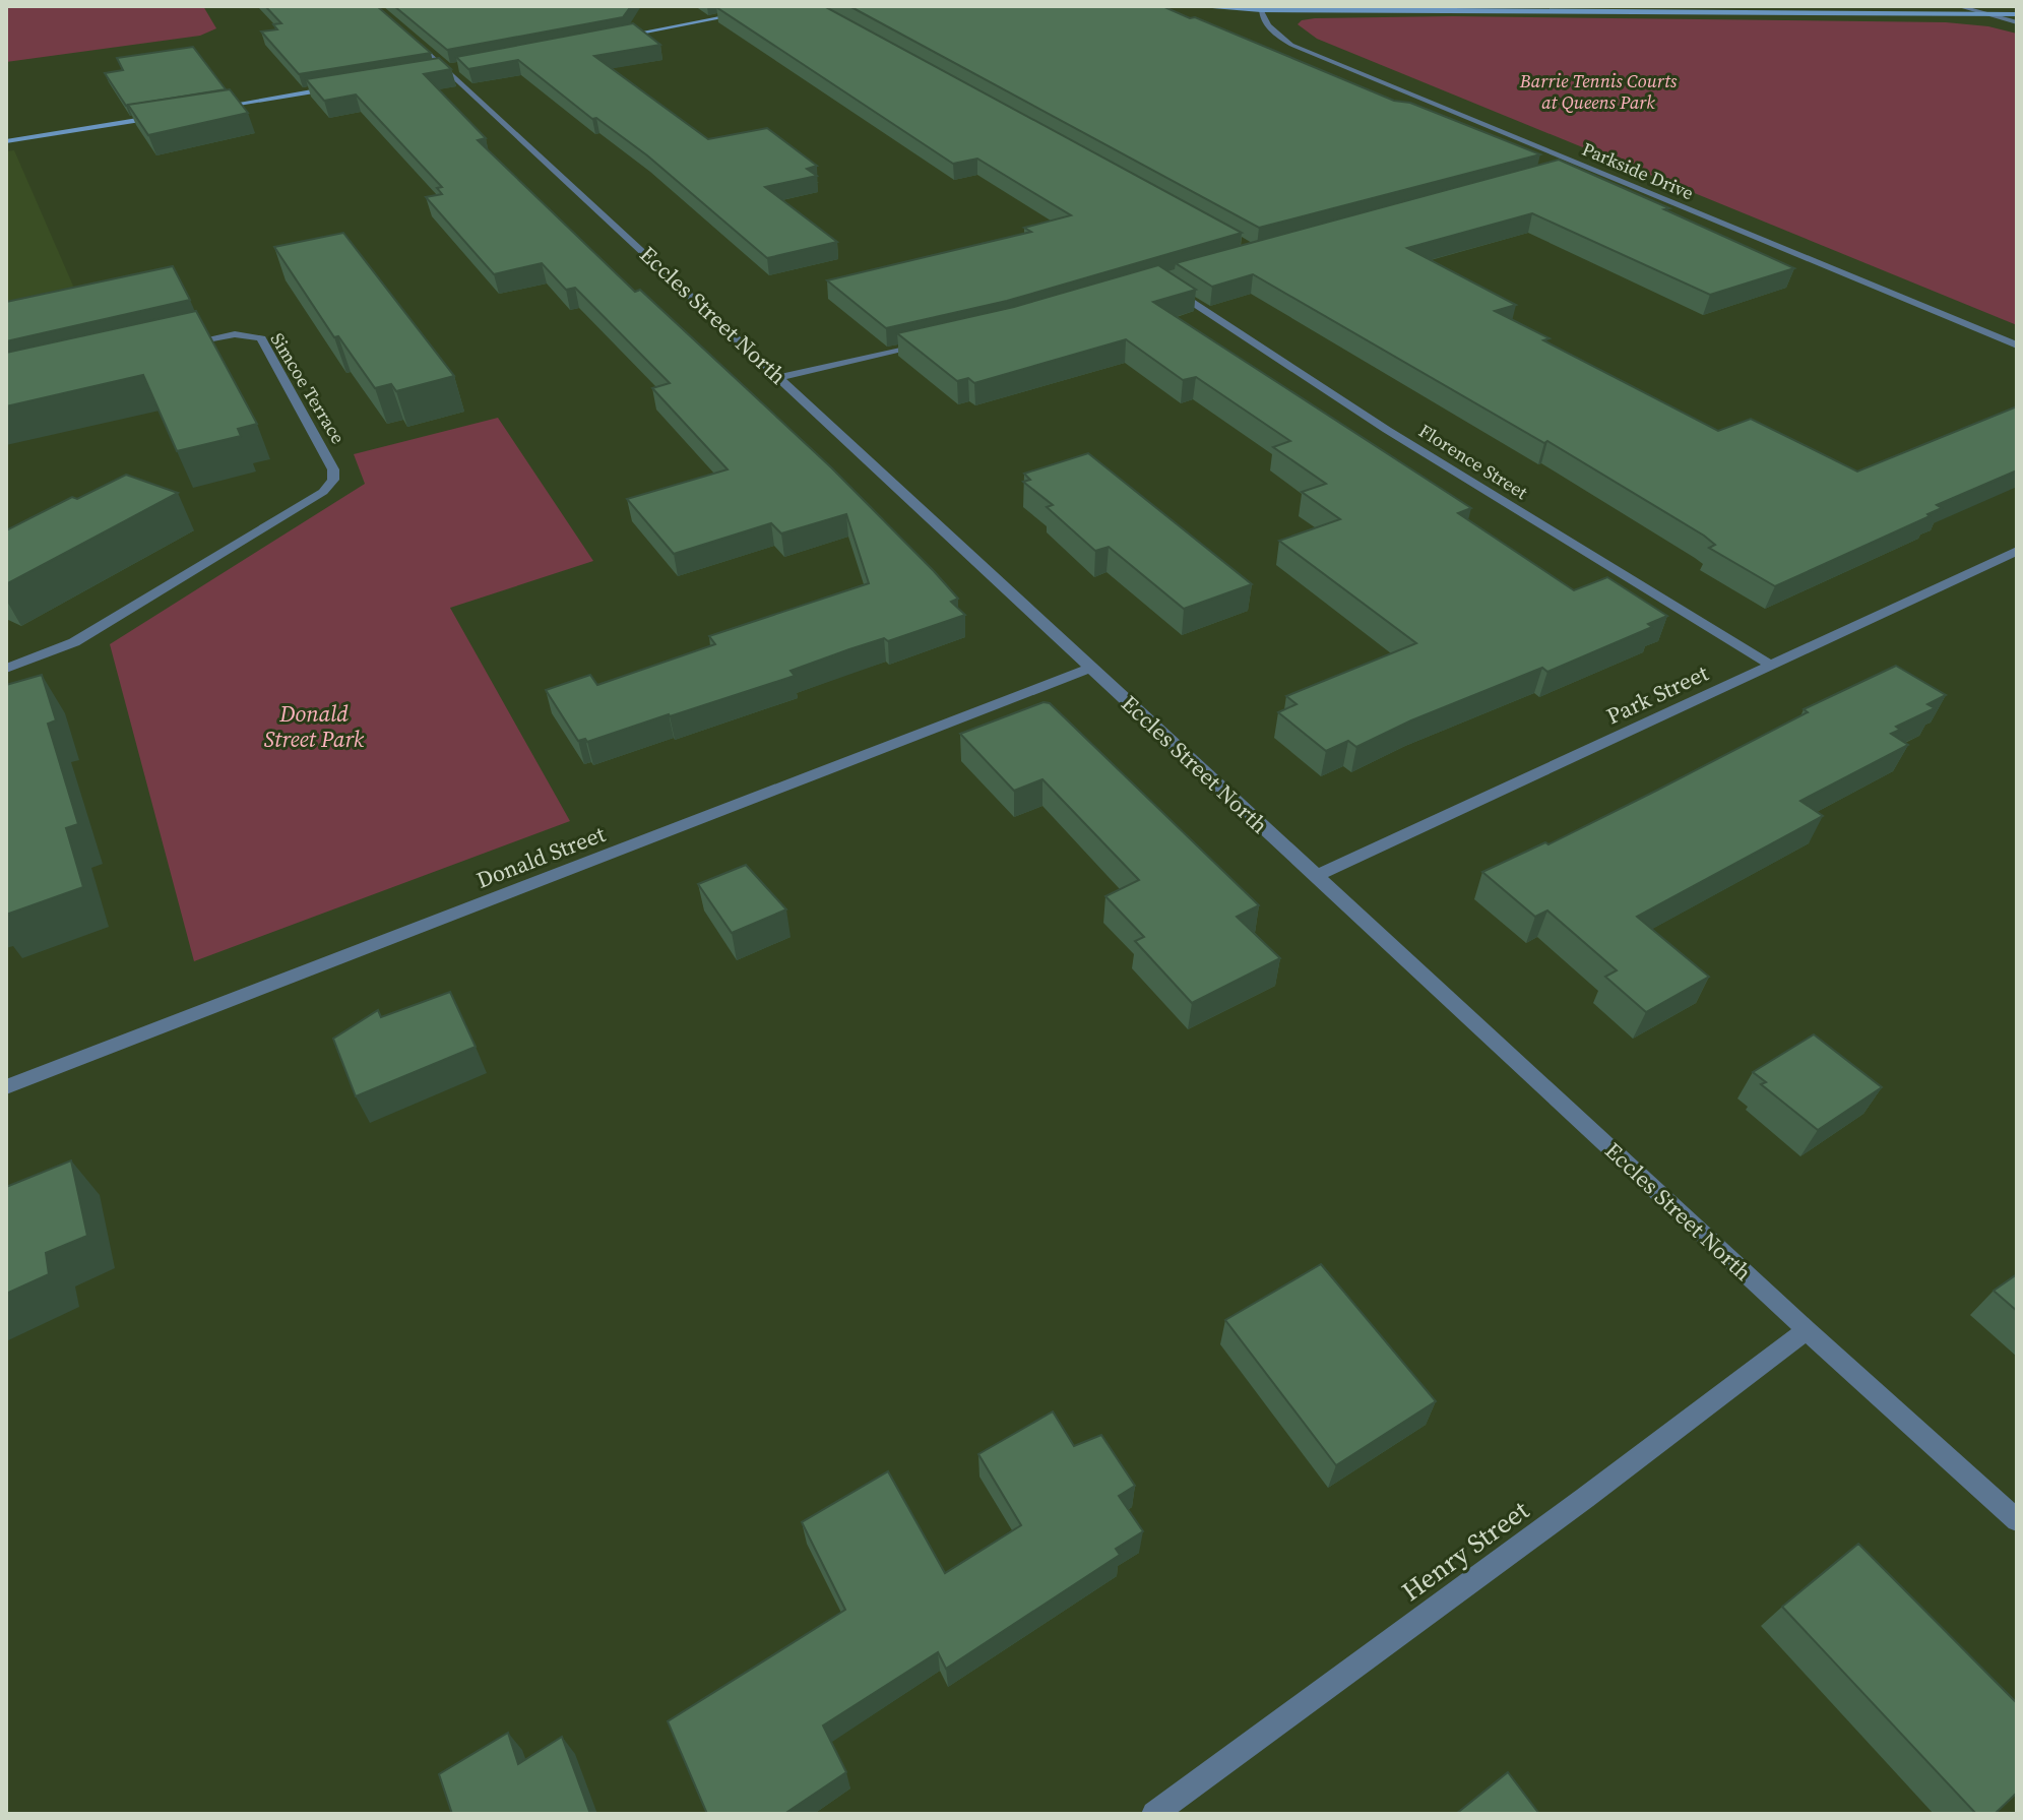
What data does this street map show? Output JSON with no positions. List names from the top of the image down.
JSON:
{
  "streets": {
    "street": [
      "Parkside Drive",
      "Eccles Street North",
      "Simcoe Terrace",
      "Florence Street",
      "Park Street",
      "Donald Street",
      "Henry Street"
    ]
  },
  "crossings": [
    ["Eccles Street North", "Park Street"],
    ["Eccles Street North", "Donald Street"],
    ["Eccles Street North", "Henry Street"],
    ["Florence Street", "Park Street"]
  ],
  "parks": ["Barrie Tennis Courts at Queens Park", "Donald Street Park"]
}
